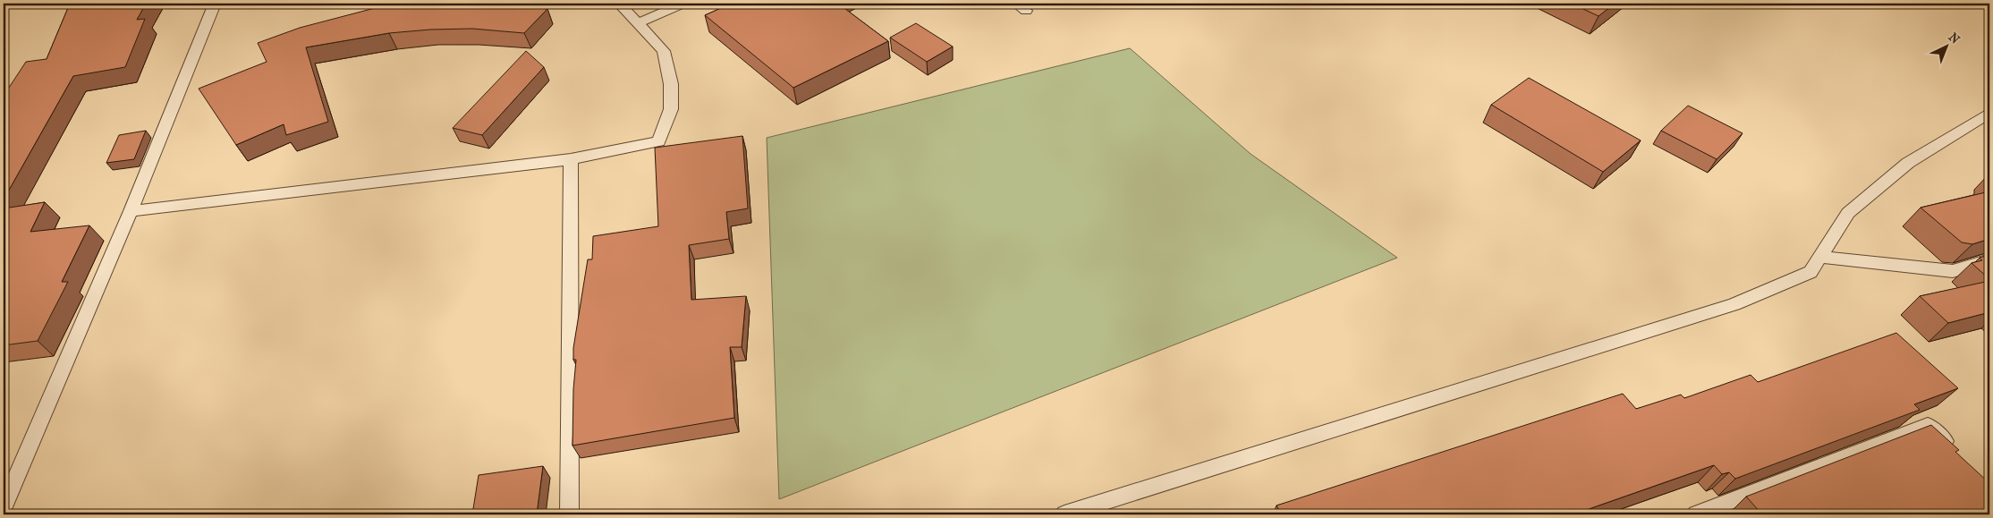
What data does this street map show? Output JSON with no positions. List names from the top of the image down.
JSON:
{
  "north": "top right"
}
